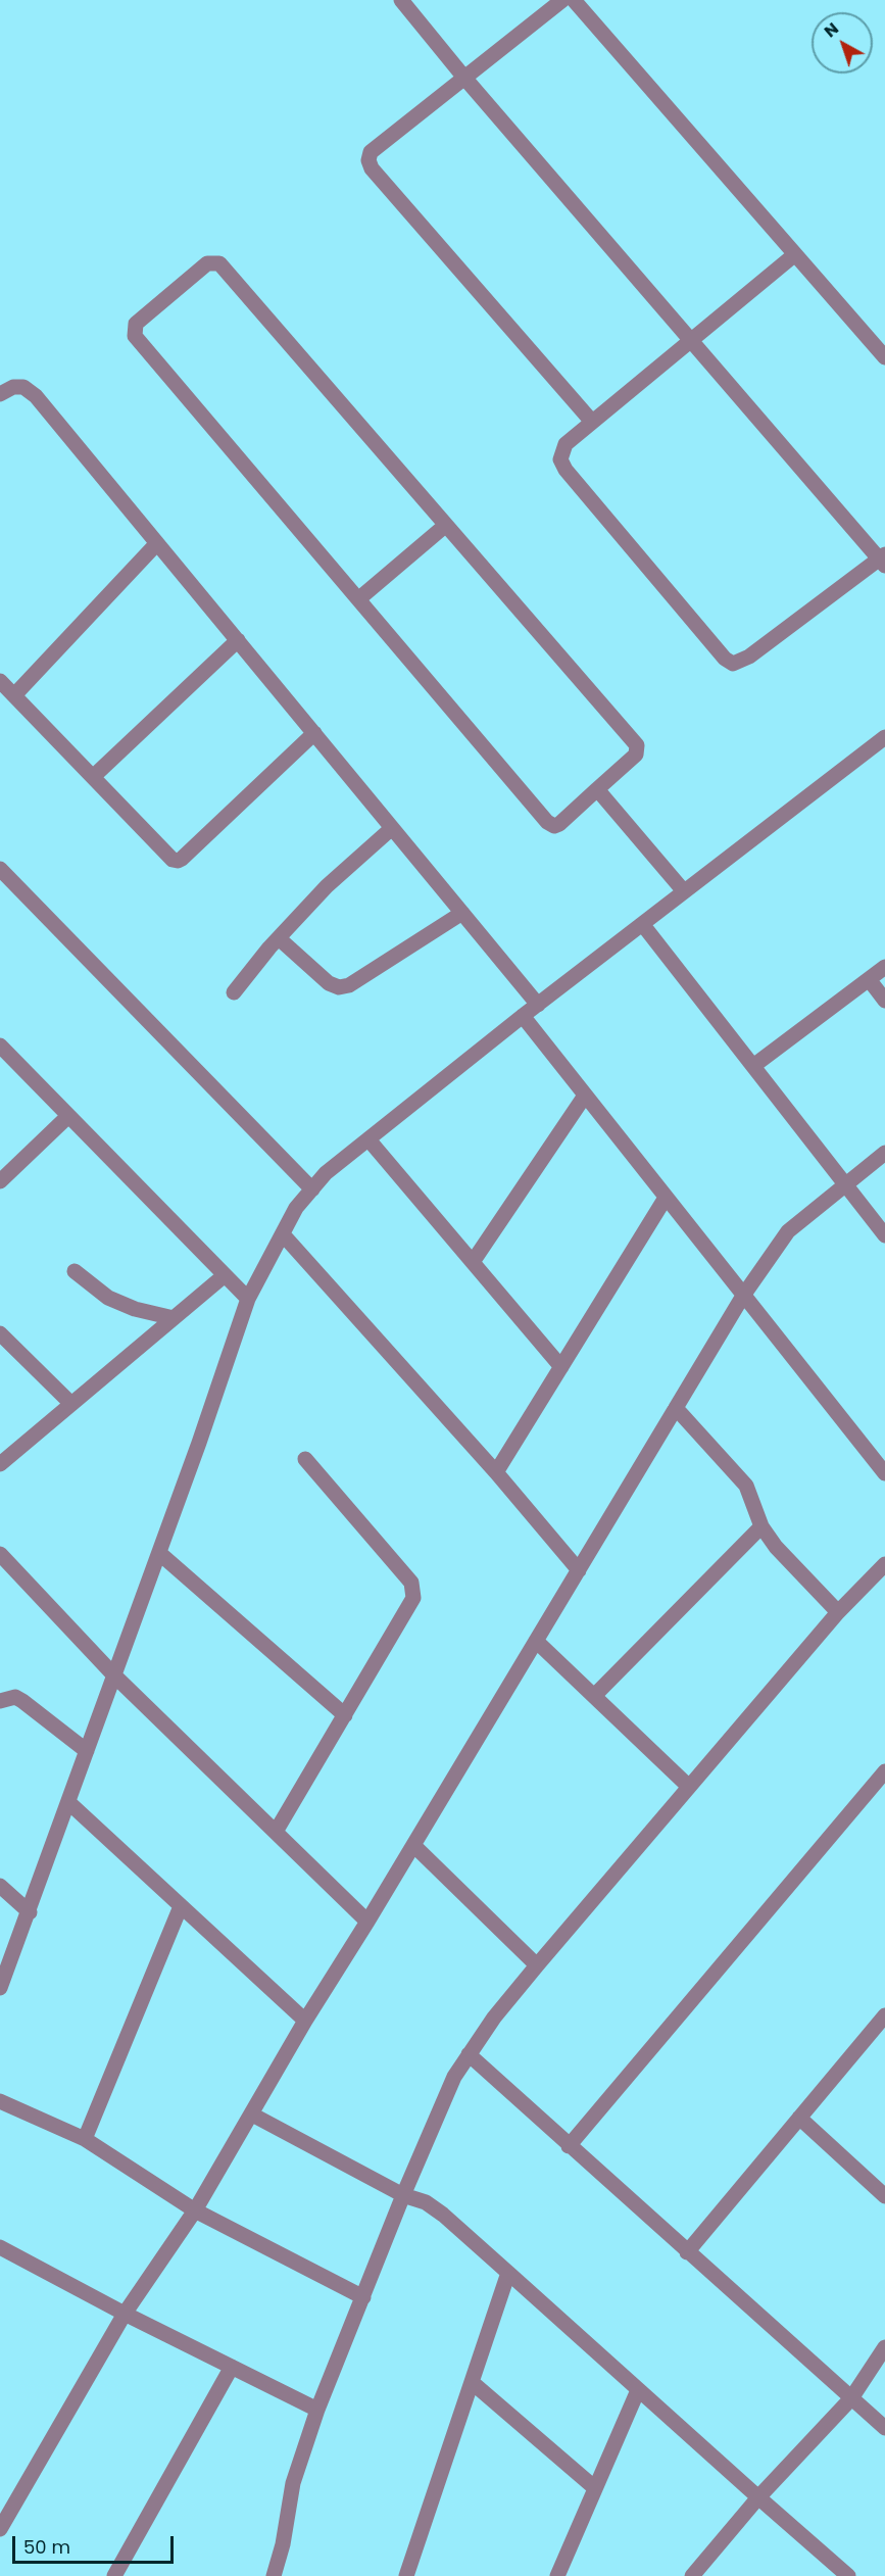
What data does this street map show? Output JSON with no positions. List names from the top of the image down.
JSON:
{
  "scale_bar": "50 m",
  "north": "top left"
}
